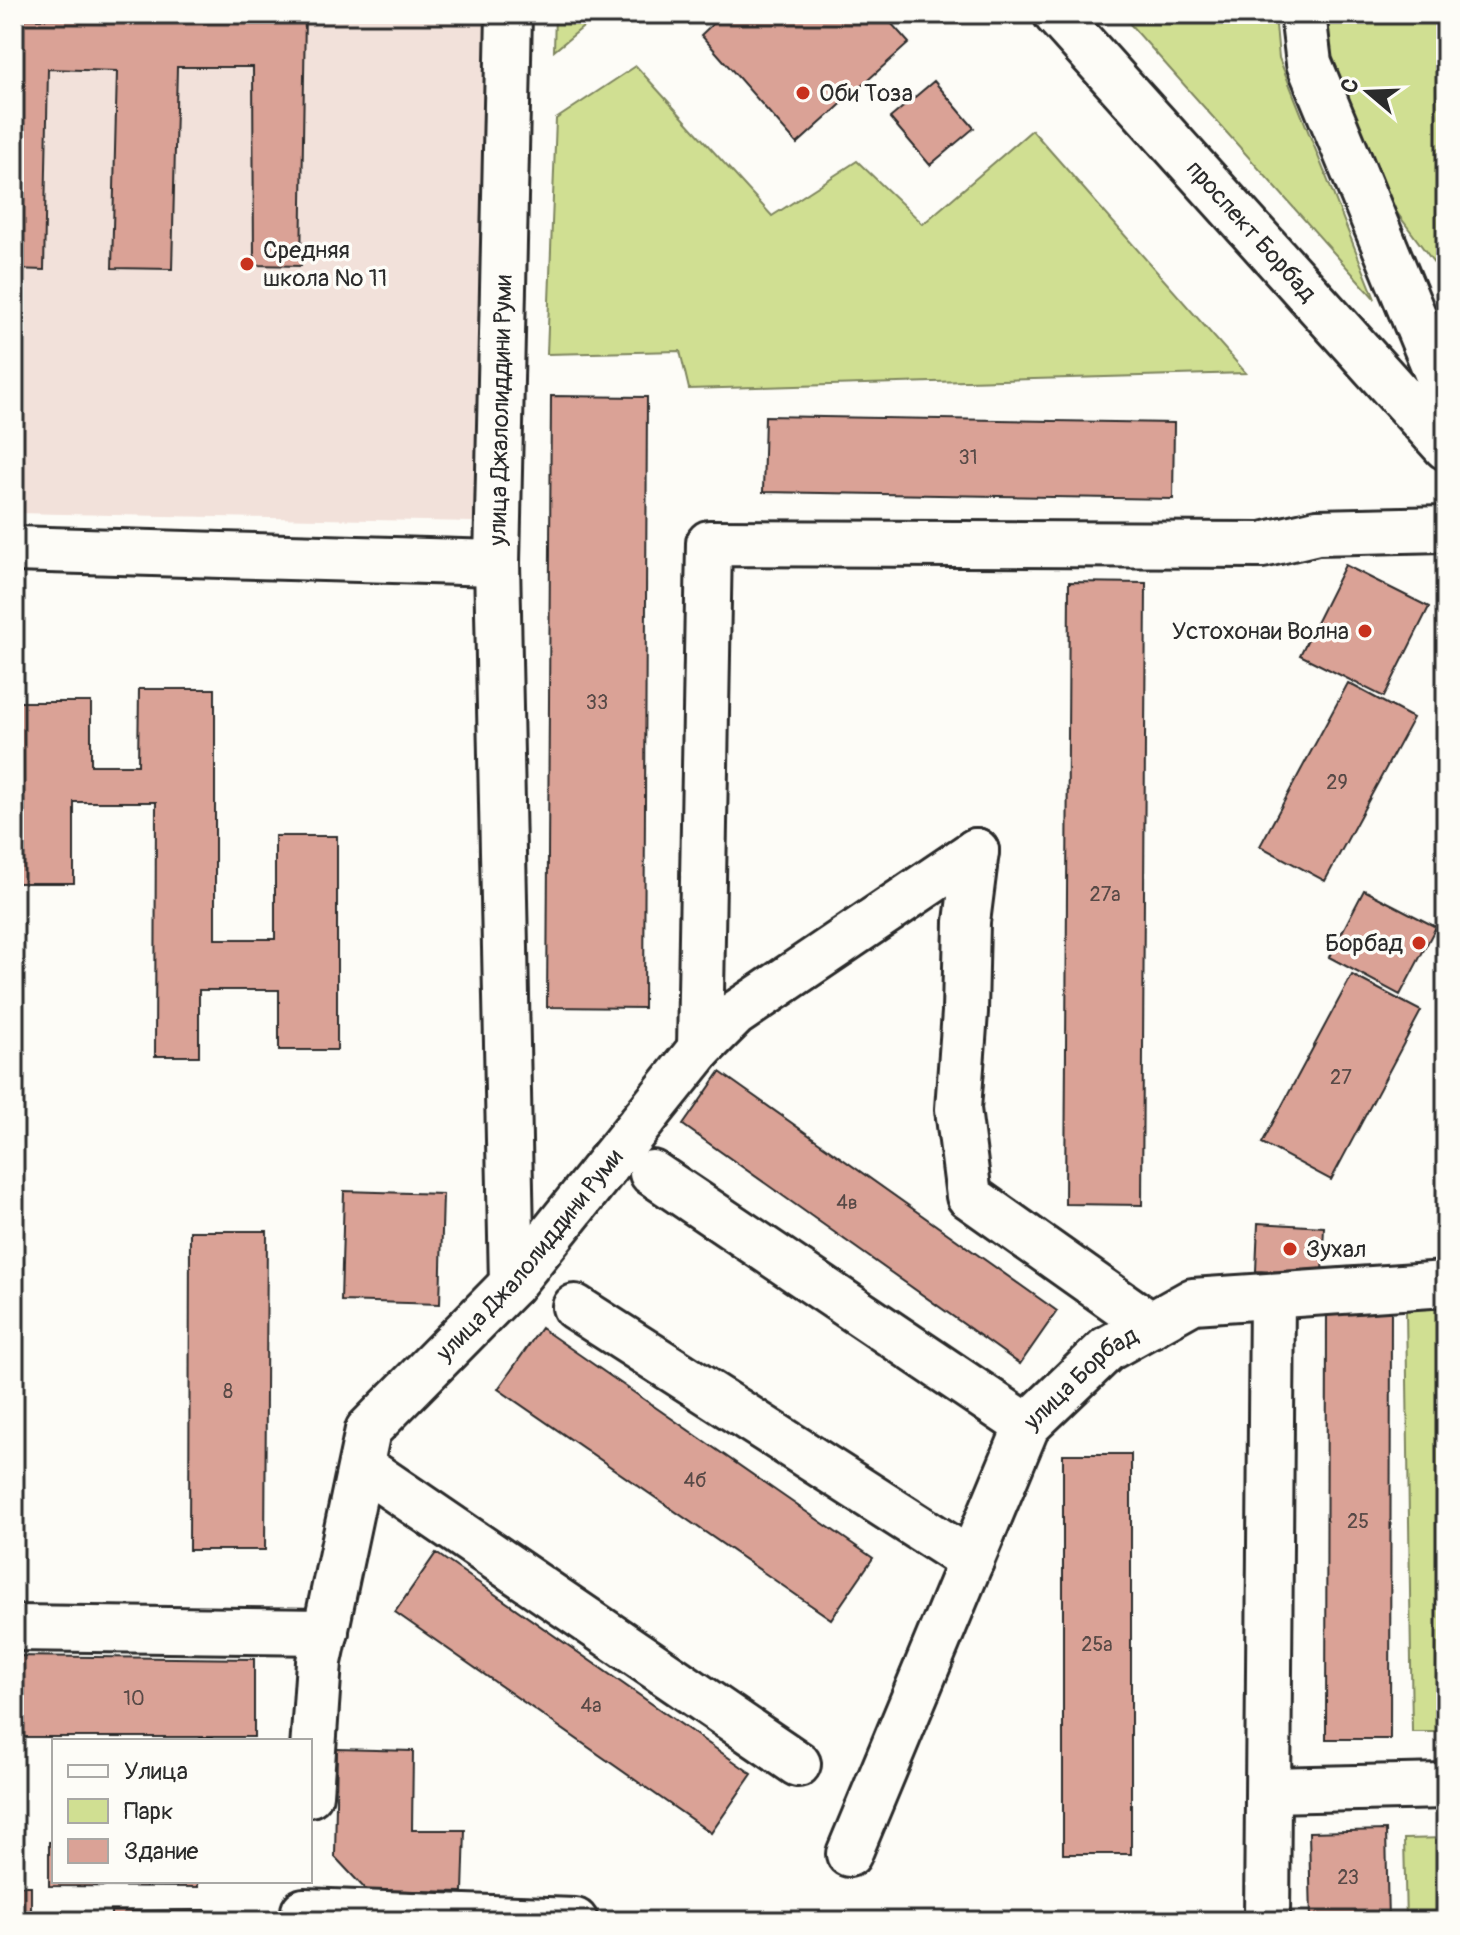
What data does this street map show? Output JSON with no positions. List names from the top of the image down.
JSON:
{
  "streets": {
    "street": ["проспект Борбад", "улица Джалолиддини Руми", "улица Борбад"]
  },
  "crossings": [
    ["улица Джалолиддини Руми", "улица Борбад"]
  ],
  "places": [
    "Оби Тоза",
    "Средняя школа № 11",
    "Устохонаи Волна",
    "Борбад",
    "Зухал"
  ],
  "house_numbers": [
    "31",
    "33",
    "29",
    "27а",
    "27",
    "4в",
    "8",
    "4б",
    "25",
    "25а",
    "10",
    "4a",
    "23"
  ],
  "legend": ["Улица", "Парк", "Здание"],
  "north": "left"
}
